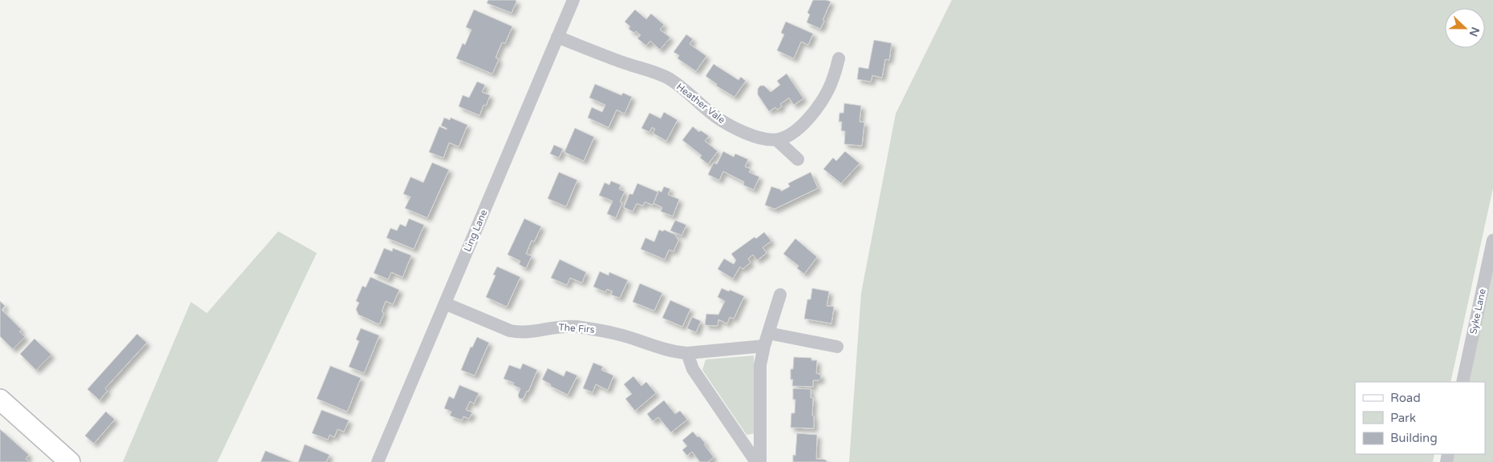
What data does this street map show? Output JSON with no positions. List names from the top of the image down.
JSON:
{
  "streets": {
    "street": [
      "Heather Vale",
      "Ling Lane",
      "Syke Lane",
      "The Firs"
    ]
  },
  "crossings": [
    ["Heather Vale", "Ling Lane"],
    ["Ling Lane", "The Firs"]
  ],
  "legend": ["Road", "Park", "Building"],
  "north": "right"
}
